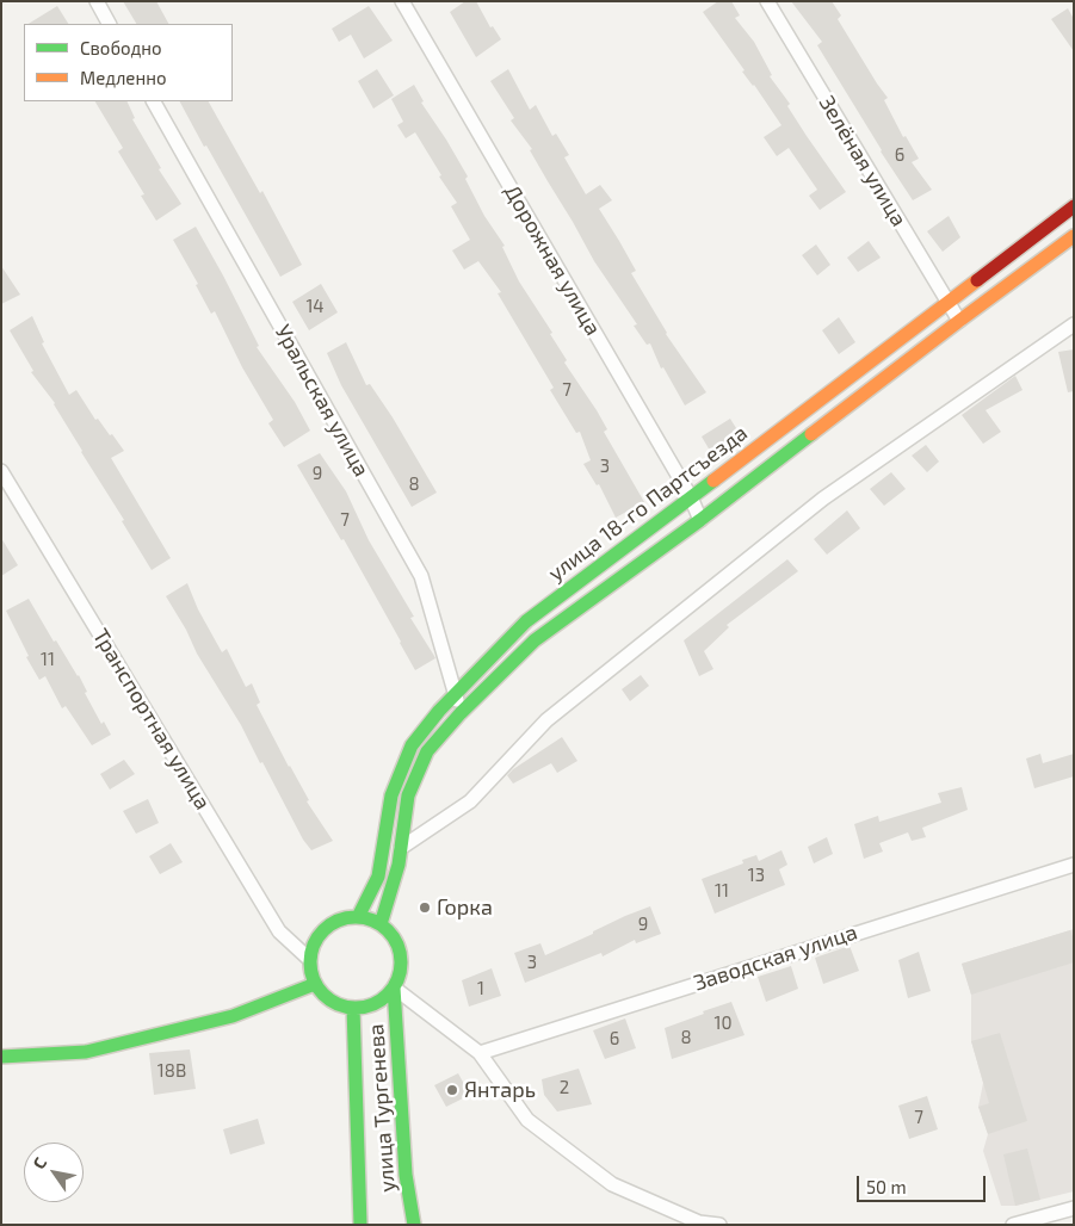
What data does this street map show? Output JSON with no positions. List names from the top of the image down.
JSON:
{
  "streets": {
    "main road": ["улица 18-го Партсъезда", "улица Тургенева"],
    "street": [
      "Зелёная улица",
      "Дорожная улица",
      "Уральская улица",
      "Транспортная улица",
      "Заводская улица"
    ]
  },
  "crossings": [
    ["Зелёная улица", "улица 18-го Партсъезда"],
    ["Дорожная улица", "улица 18-го Партсъезда"],
    ["Уральская улица", "улица 18-го Партсъезда"],
    ["улица 18-го Партсъезда", "Транспортная улица"],
    ["улица 18-го Партсъезда", "улица Тургенева"],
    ["Транспортная улица", "улица Тургенева"]
  ],
  "places": ["Горка", "Янтарь"],
  "house_numbers": [
    "6",
    "14",
    "7",
    "3",
    "9",
    "8",
    "7",
    "11",
    "13",
    "11",
    "9",
    "3",
    "1",
    "10",
    "8",
    "6",
    "18В",
    "2",
    "7"
  ],
  "legend": ["Свободно", "Медленно"],
  "scale_bar": "50 m",
  "north": "top left"
}
